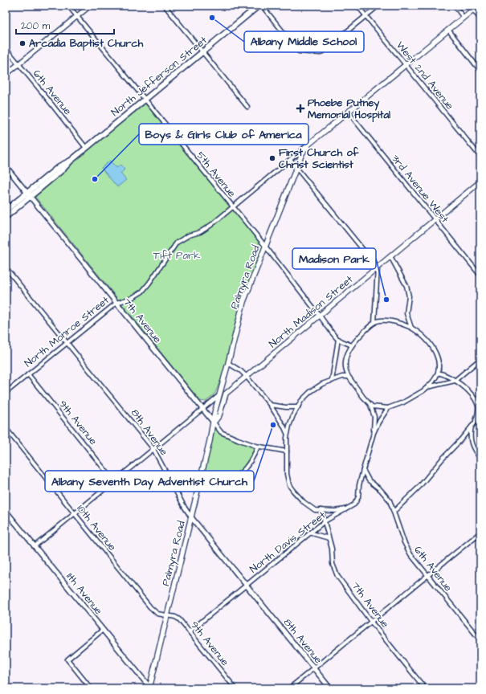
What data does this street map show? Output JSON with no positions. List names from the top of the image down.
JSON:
{
  "streets": {
    "main road": [
      "North Jefferson Street",
      "Palmyra Road",
      "North Madison Street",
      "North Monroe Street"
    ],
    "street": [
      "West 2nd Avenue",
      "6th Avenue",
      "5th Avenue",
      "3rd Avenue West",
      "7th Avenue",
      "9th Avenue",
      "8th Avenue",
      "10th Avenue",
      "North Davis Street",
      "11th Avenue"
    ]
  },
  "crossings": [
    ["West 2nd Avenue", "North Monroe Street"],
    ["North Jefferson Street", "6th Avenue"],
    ["North Jefferson Street", "5th Avenue"],
    ["North Jefferson Street", "7th Avenue"],
    ["6th Avenue", "7th Avenue"],
    ["6th Avenue", "North Davis Street"],
    ["5th Avenue", "Palmyra Road"],
    ["5th Avenue", "North Madison Street"],
    ["5th Avenue", "North Monroe Street"],
    ["5th Avenue", "North Davis Street"],
    ["3rd Avenue West", "North Madison Street"],
    ["3rd Avenue West", "North Monroe Street"],
    ["Palmyra Road", "North Madison Street"],
    ["Palmyra Road", "7th Avenue"],
    ["Palmyra Road", "North Monroe Street"],
    ["Palmyra Road", "9th Avenue"],
    ["Palmyra Road", "8th Avenue"],
    ["Palmyra Road", "10th Avenue"],
    ["Palmyra Road", "11th Avenue"],
    ["7th Avenue", "North Monroe Street"],
    ["7th Avenue", "North Davis Street"],
    ["North Monroe Street", "9th Avenue"],
    ["North Monroe Street", "8th Avenue"],
    ["9th Avenue", "10th Avenue"],
    ["9th Avenue", "North Davis Street"],
    ["8th Avenue", "North Davis Street"]
  ],
  "parks": ["Tift Park"],
  "places": {
    "other": [
      "Albany Middle School",
      "Arcadia Baptist Church",
      "First Church of Christ Scientist",
      "Boys & Girls Club of America",
      "Madison Park",
      "Albany Seventh Day Adventist Church"
    ],
    "health": ["Phoebe Putney Memorial Hospital"]
  },
  "scale_bar": "200 m"
}
